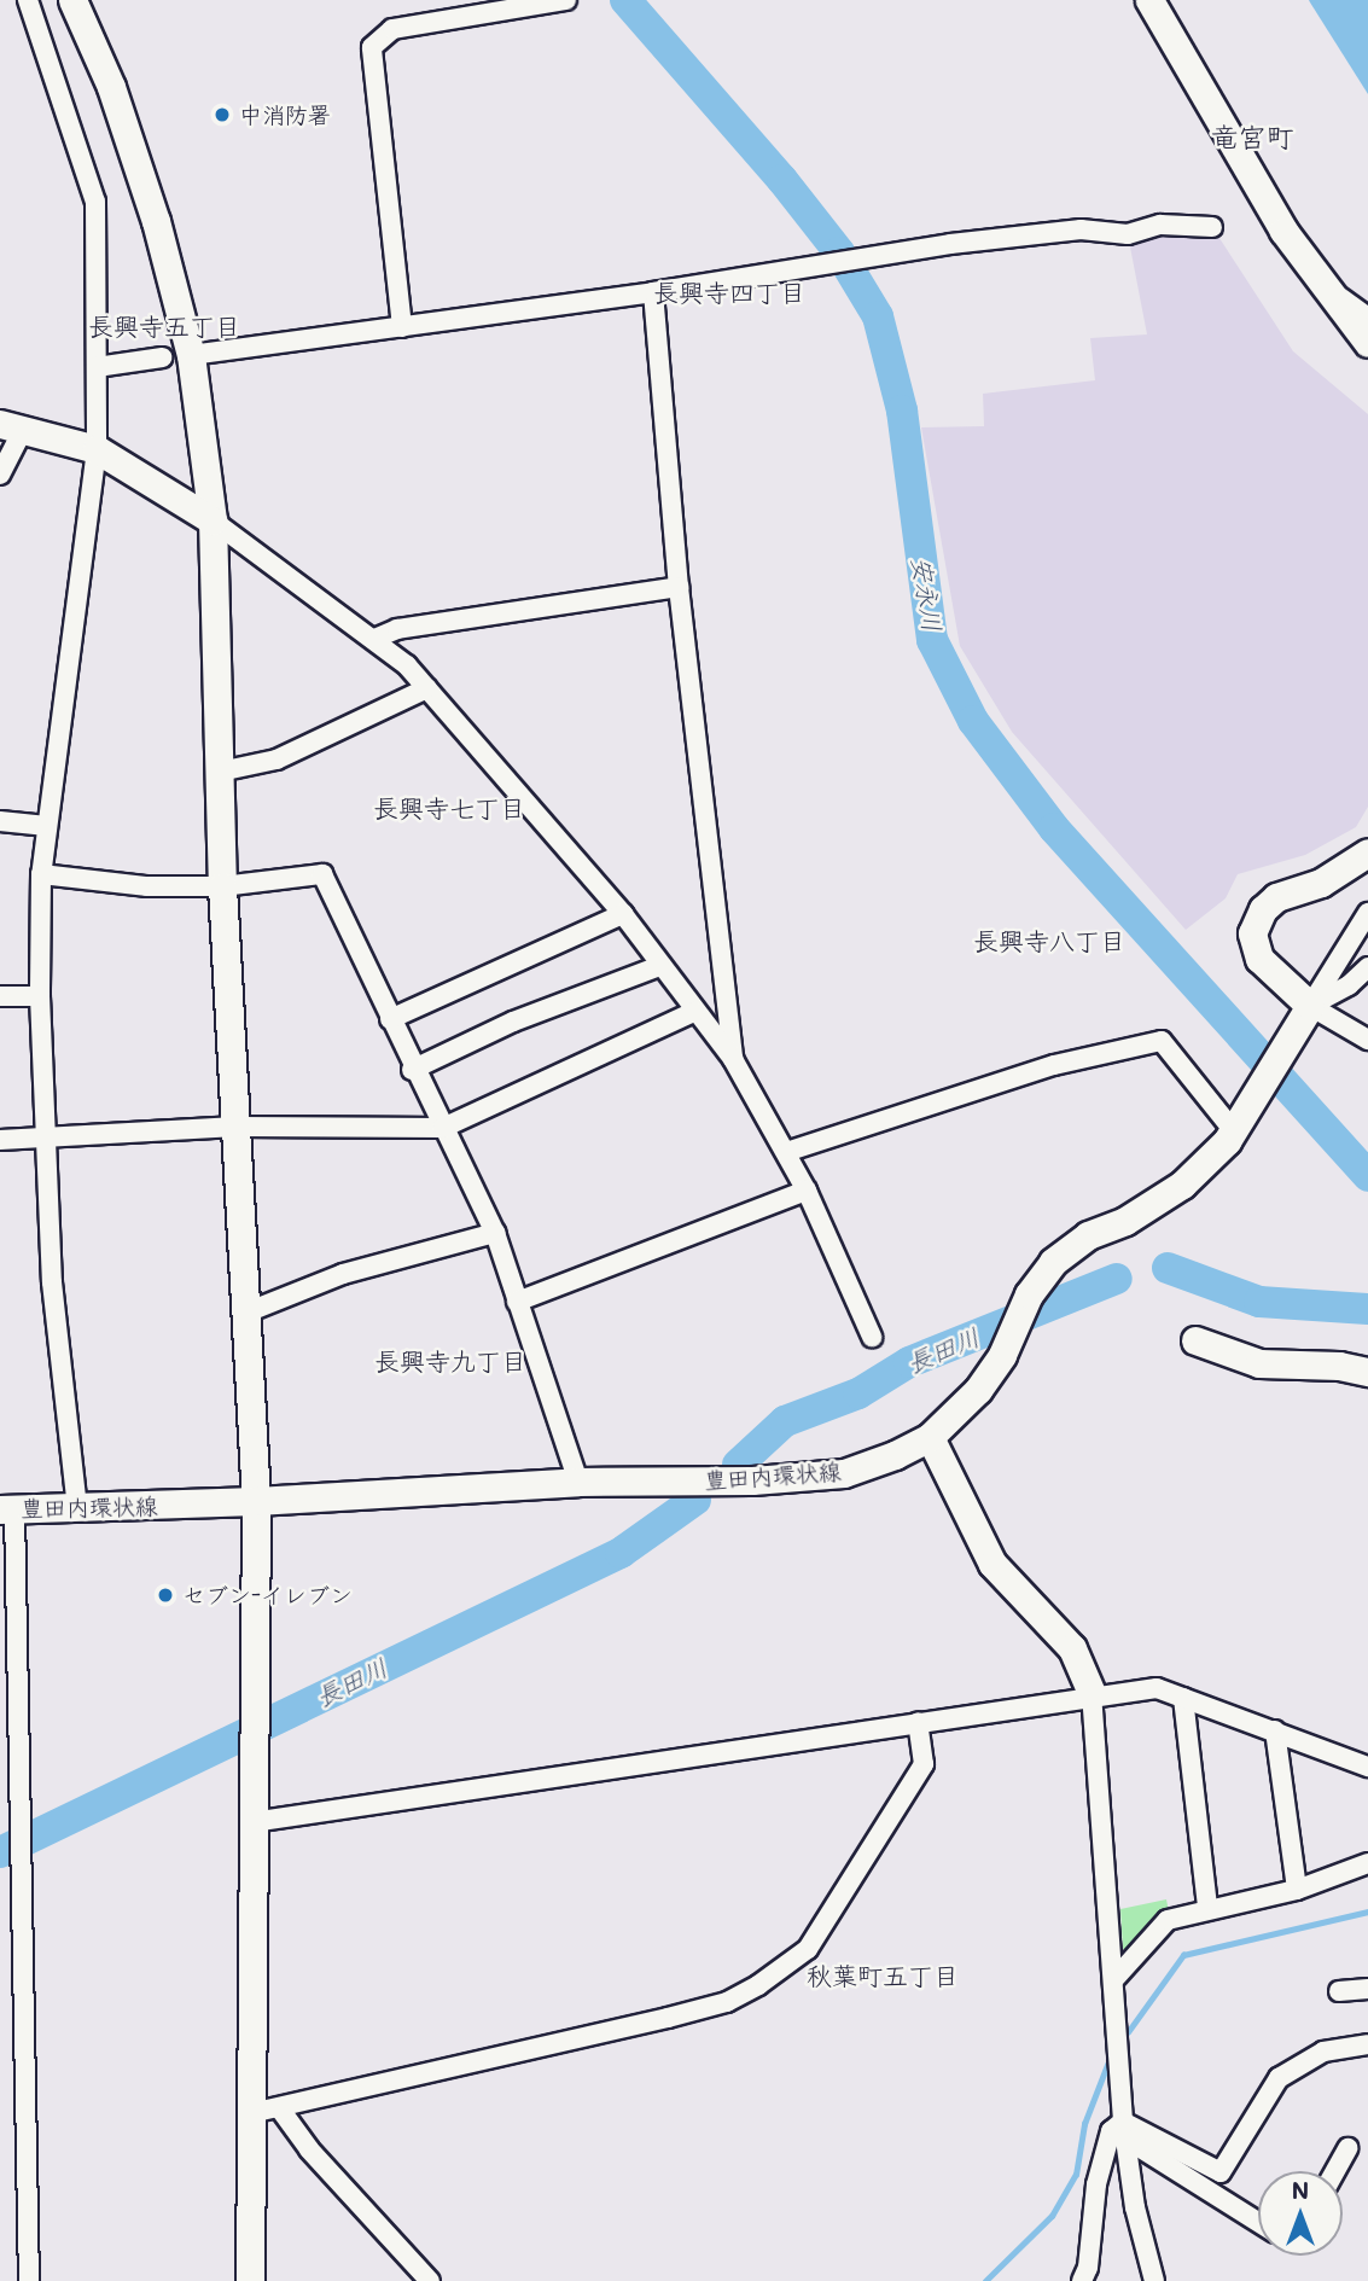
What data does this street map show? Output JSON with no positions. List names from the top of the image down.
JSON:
{
  "streets": {
    "street": ["豊田内環状線"]
  },
  "districts": [
    "竜宮町",
    "長興寺四丁目",
    "長興寺五丁目",
    "長興寺七丁目",
    "長興寺八丁目",
    "長興寺九丁目",
    "秋葉町五丁目"
  ],
  "water": ["安永川", "長田川"],
  "places": ["中消防署", "セブン-イレブン"],
  "north": "top"
}
